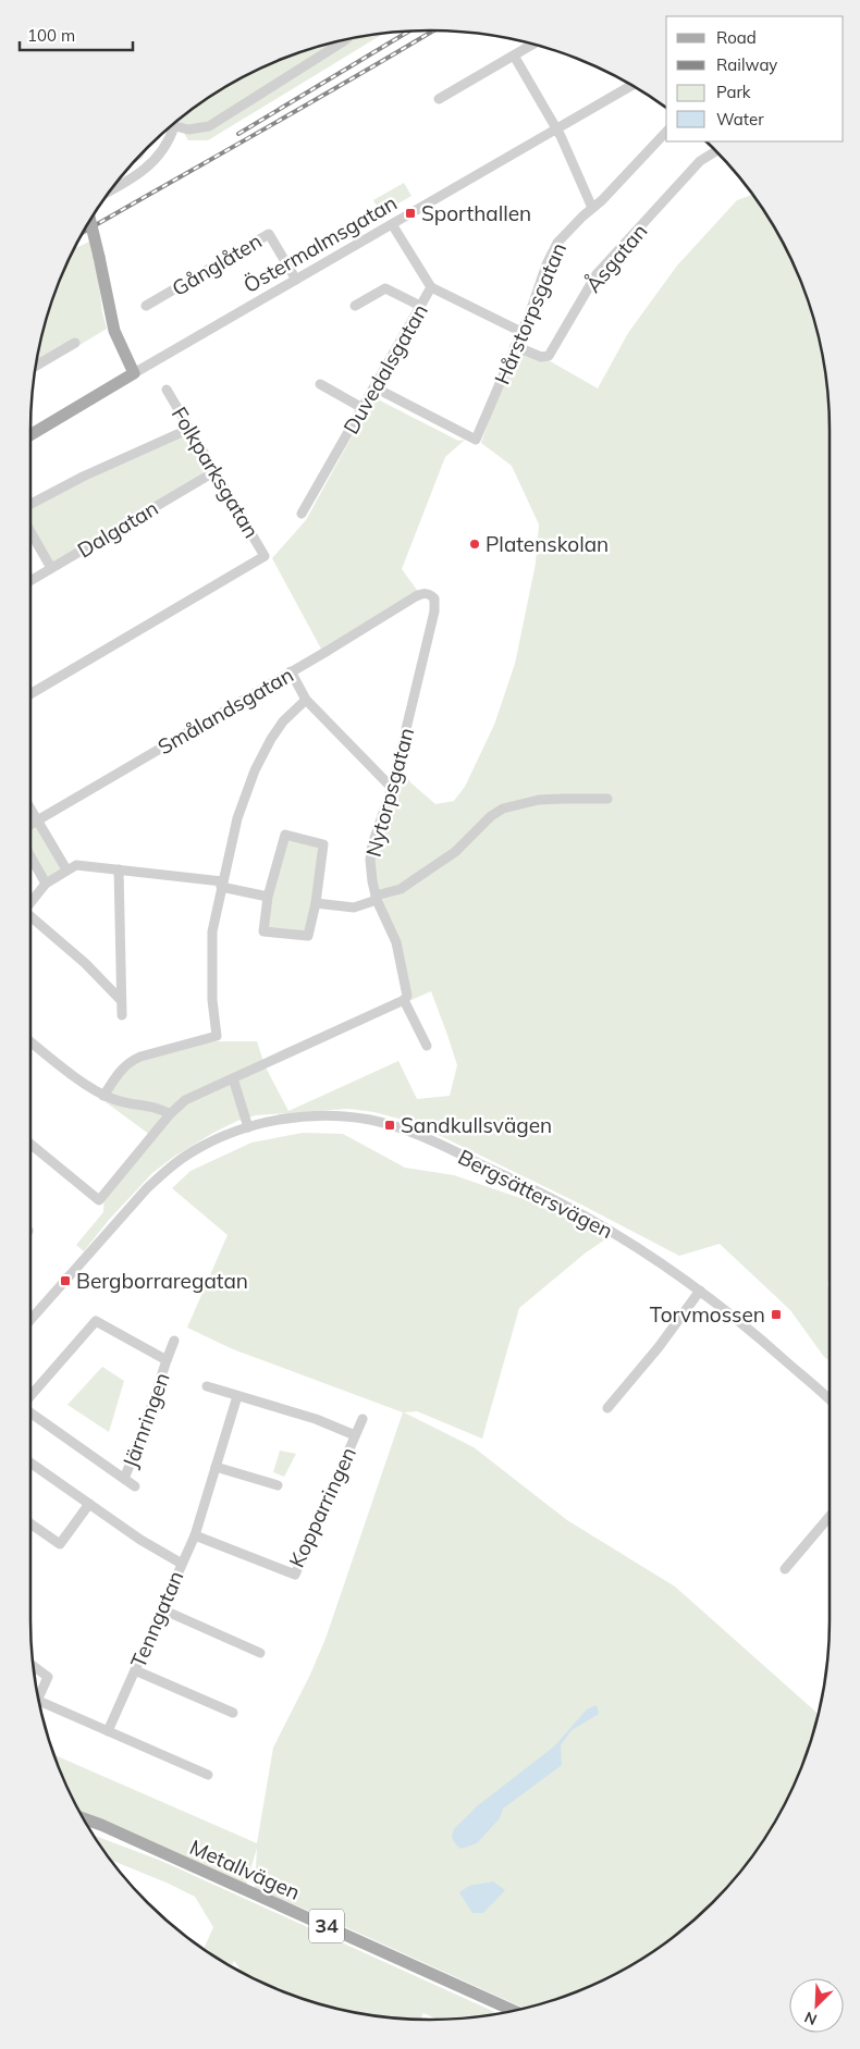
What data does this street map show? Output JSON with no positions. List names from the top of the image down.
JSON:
{
  "streets": {
    "main road": ["Östermalmsgatan", "Metallvägen", "34"],
    "street": [
      "Åsgatan",
      "Gånglåten",
      "Hårstorpsgatan",
      "Duvedalsgatan",
      "Folkparksgatan",
      "Dalgatan",
      "Smålandsgatan",
      "Nytorpsgatan",
      "Bergsättersvägen",
      "Järnringen",
      "Kopparringen",
      "Tenngatan"
    ]
  },
  "crossings": [
    ["Östermalmsgatan", "Gånglåten"],
    ["Östermalmsgatan", "Duvedalsgatan"],
    ["Åsgatan", "Hårstorpsgatan"],
    ["Hårstorpsgatan", "Duvedalsgatan"],
    ["Folkparksgatan", "Dalgatan"],
    ["Smålandsgatan", "Nytorpsgatan"]
  ],
  "places": {
    "transit": [
      "Sporthallen",
      "Sandkullsvägen",
      "Bergborraregatan",
      "Torvmossen"
    ],
    "other": ["Platenskolan"]
  },
  "legend": [
    "Road",
    "Railway",
    "Park",
    "Water"
  ],
  "scale_bar": "100 m",
  "north": "bottom left"
}
